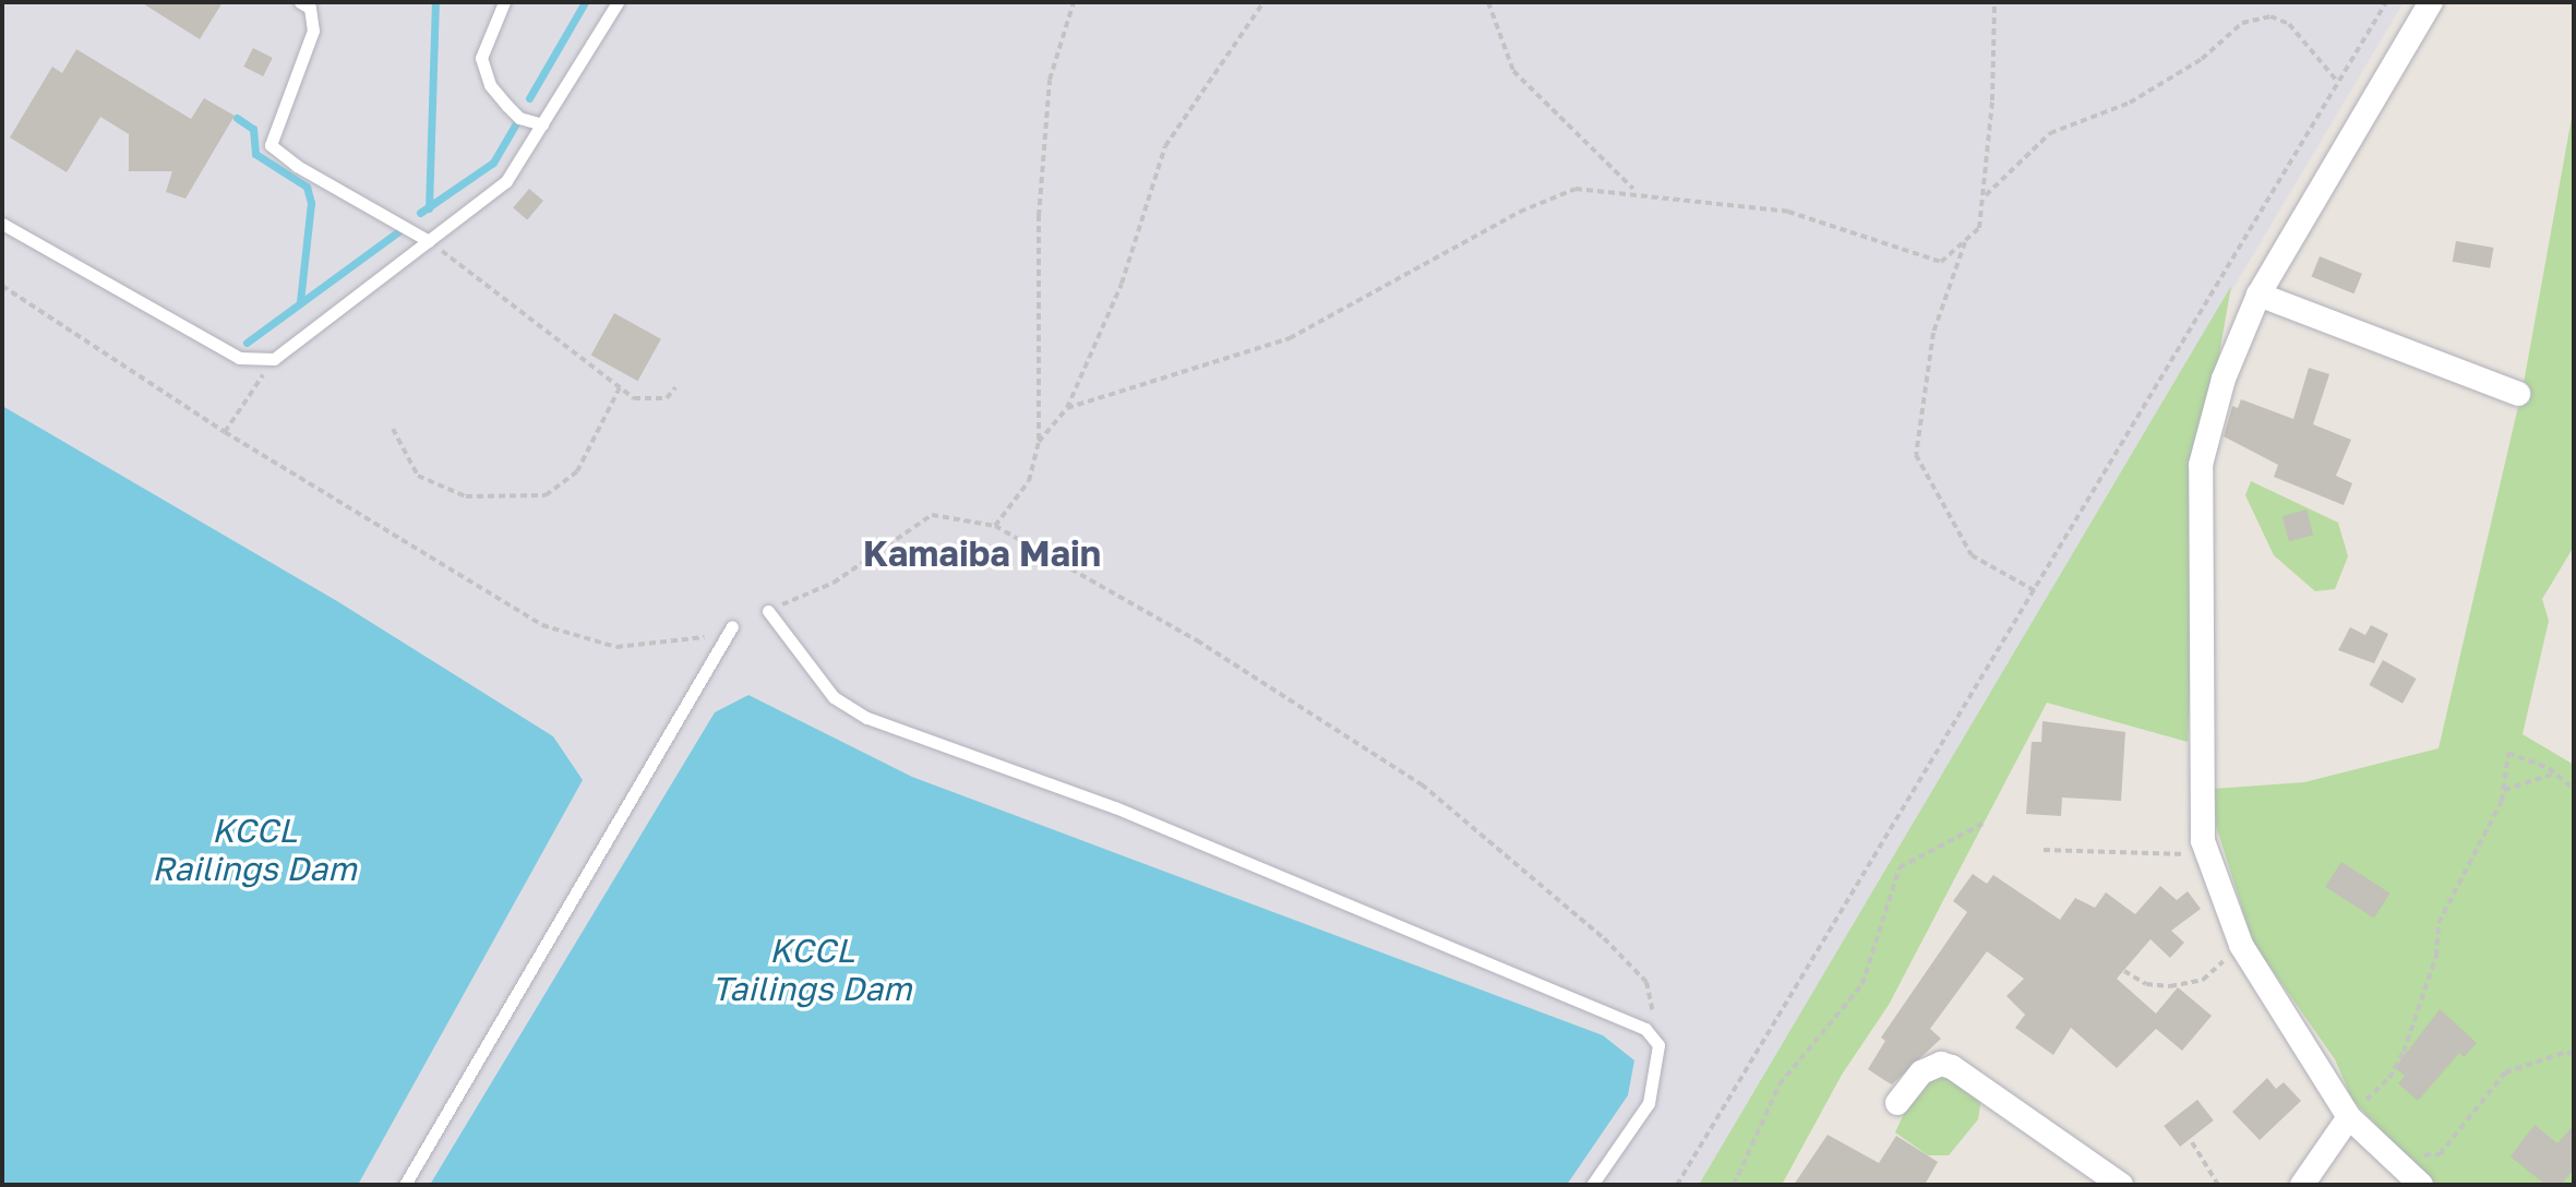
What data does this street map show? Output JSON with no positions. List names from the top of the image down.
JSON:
{
  "districts": ["Kamaiba Main"],
  "water": ["KCCL Railings Dam", "KCCL Tailings Dam"]
}
